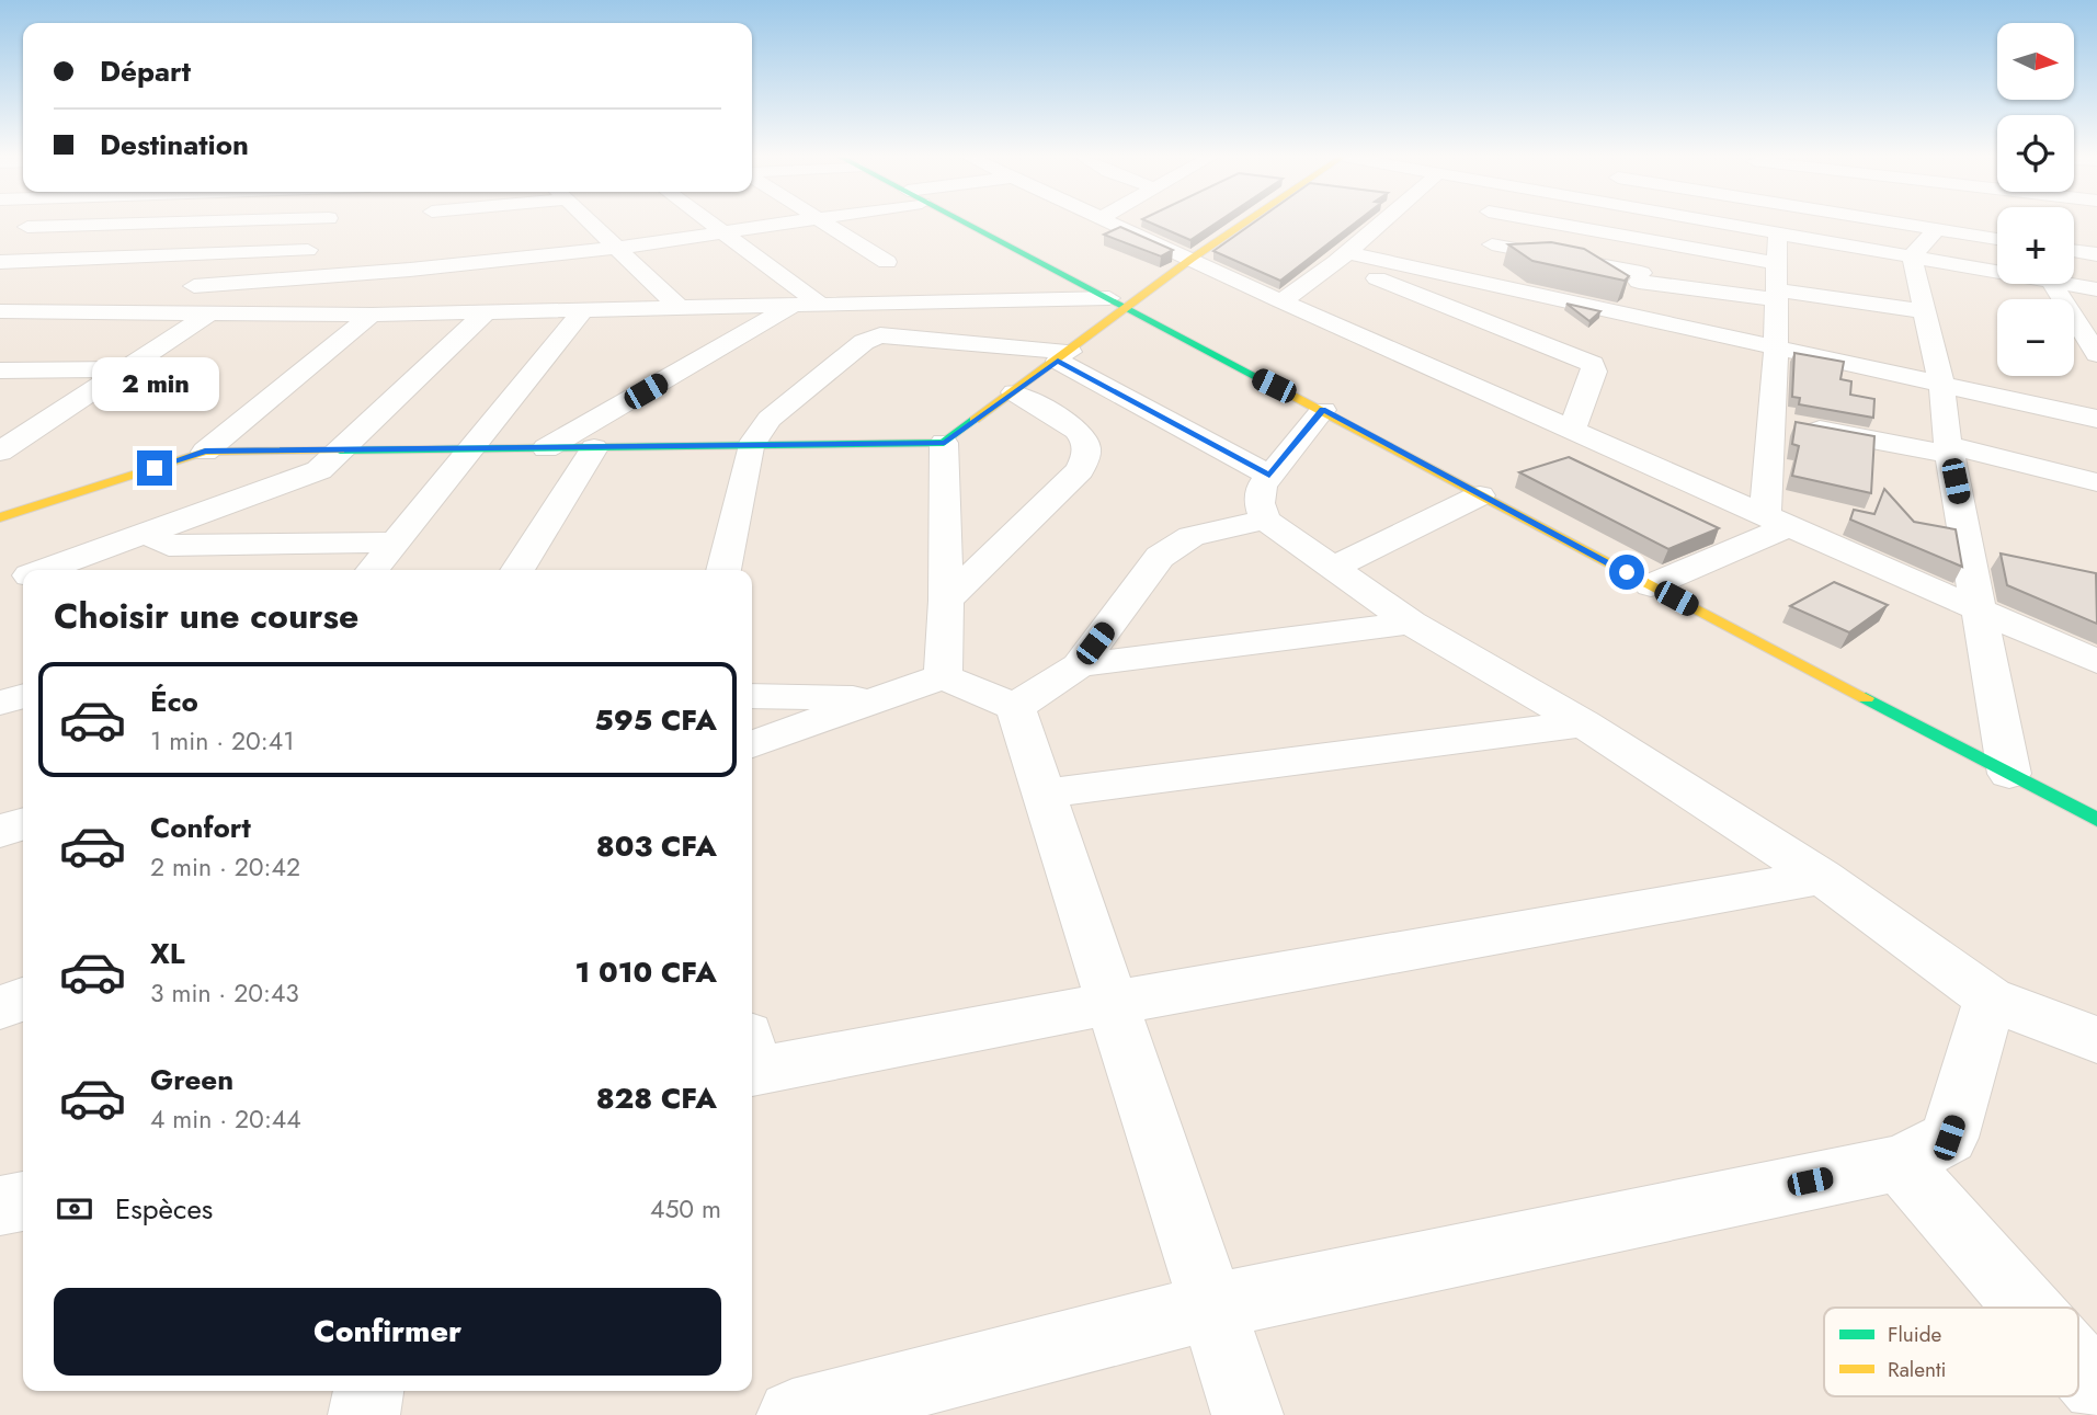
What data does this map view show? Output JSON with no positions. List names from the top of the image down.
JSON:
{
  "legend": ["Fluide", "Ralenti"],
  "north": "right",
  "page": {
    "map_buttons": ["+", "−"],
    "banner": ["Départ", "Destination"],
    "bubble": "2 min",
    "heading": "Choisir une course",
    "list": [
      {
        "name": "Éco",
        "note": "1 min · 20:41",
        "value": "595 CFA"
      },
      {
        "name": "Confort",
        "note": "2 min · 20:42",
        "value": "803 CFA"
      },
      {
        "name": "XL",
        "note": "3 min · 20:43",
        "value": "1 010 CFA"
      },
      {
        "name": "Green",
        "note": "4 min · 20:44",
        "value": "828 CFA"
      }
    ],
    "pay": ["Espèces", "450 m"],
    "buttons": "Confirmer"
  }
}
